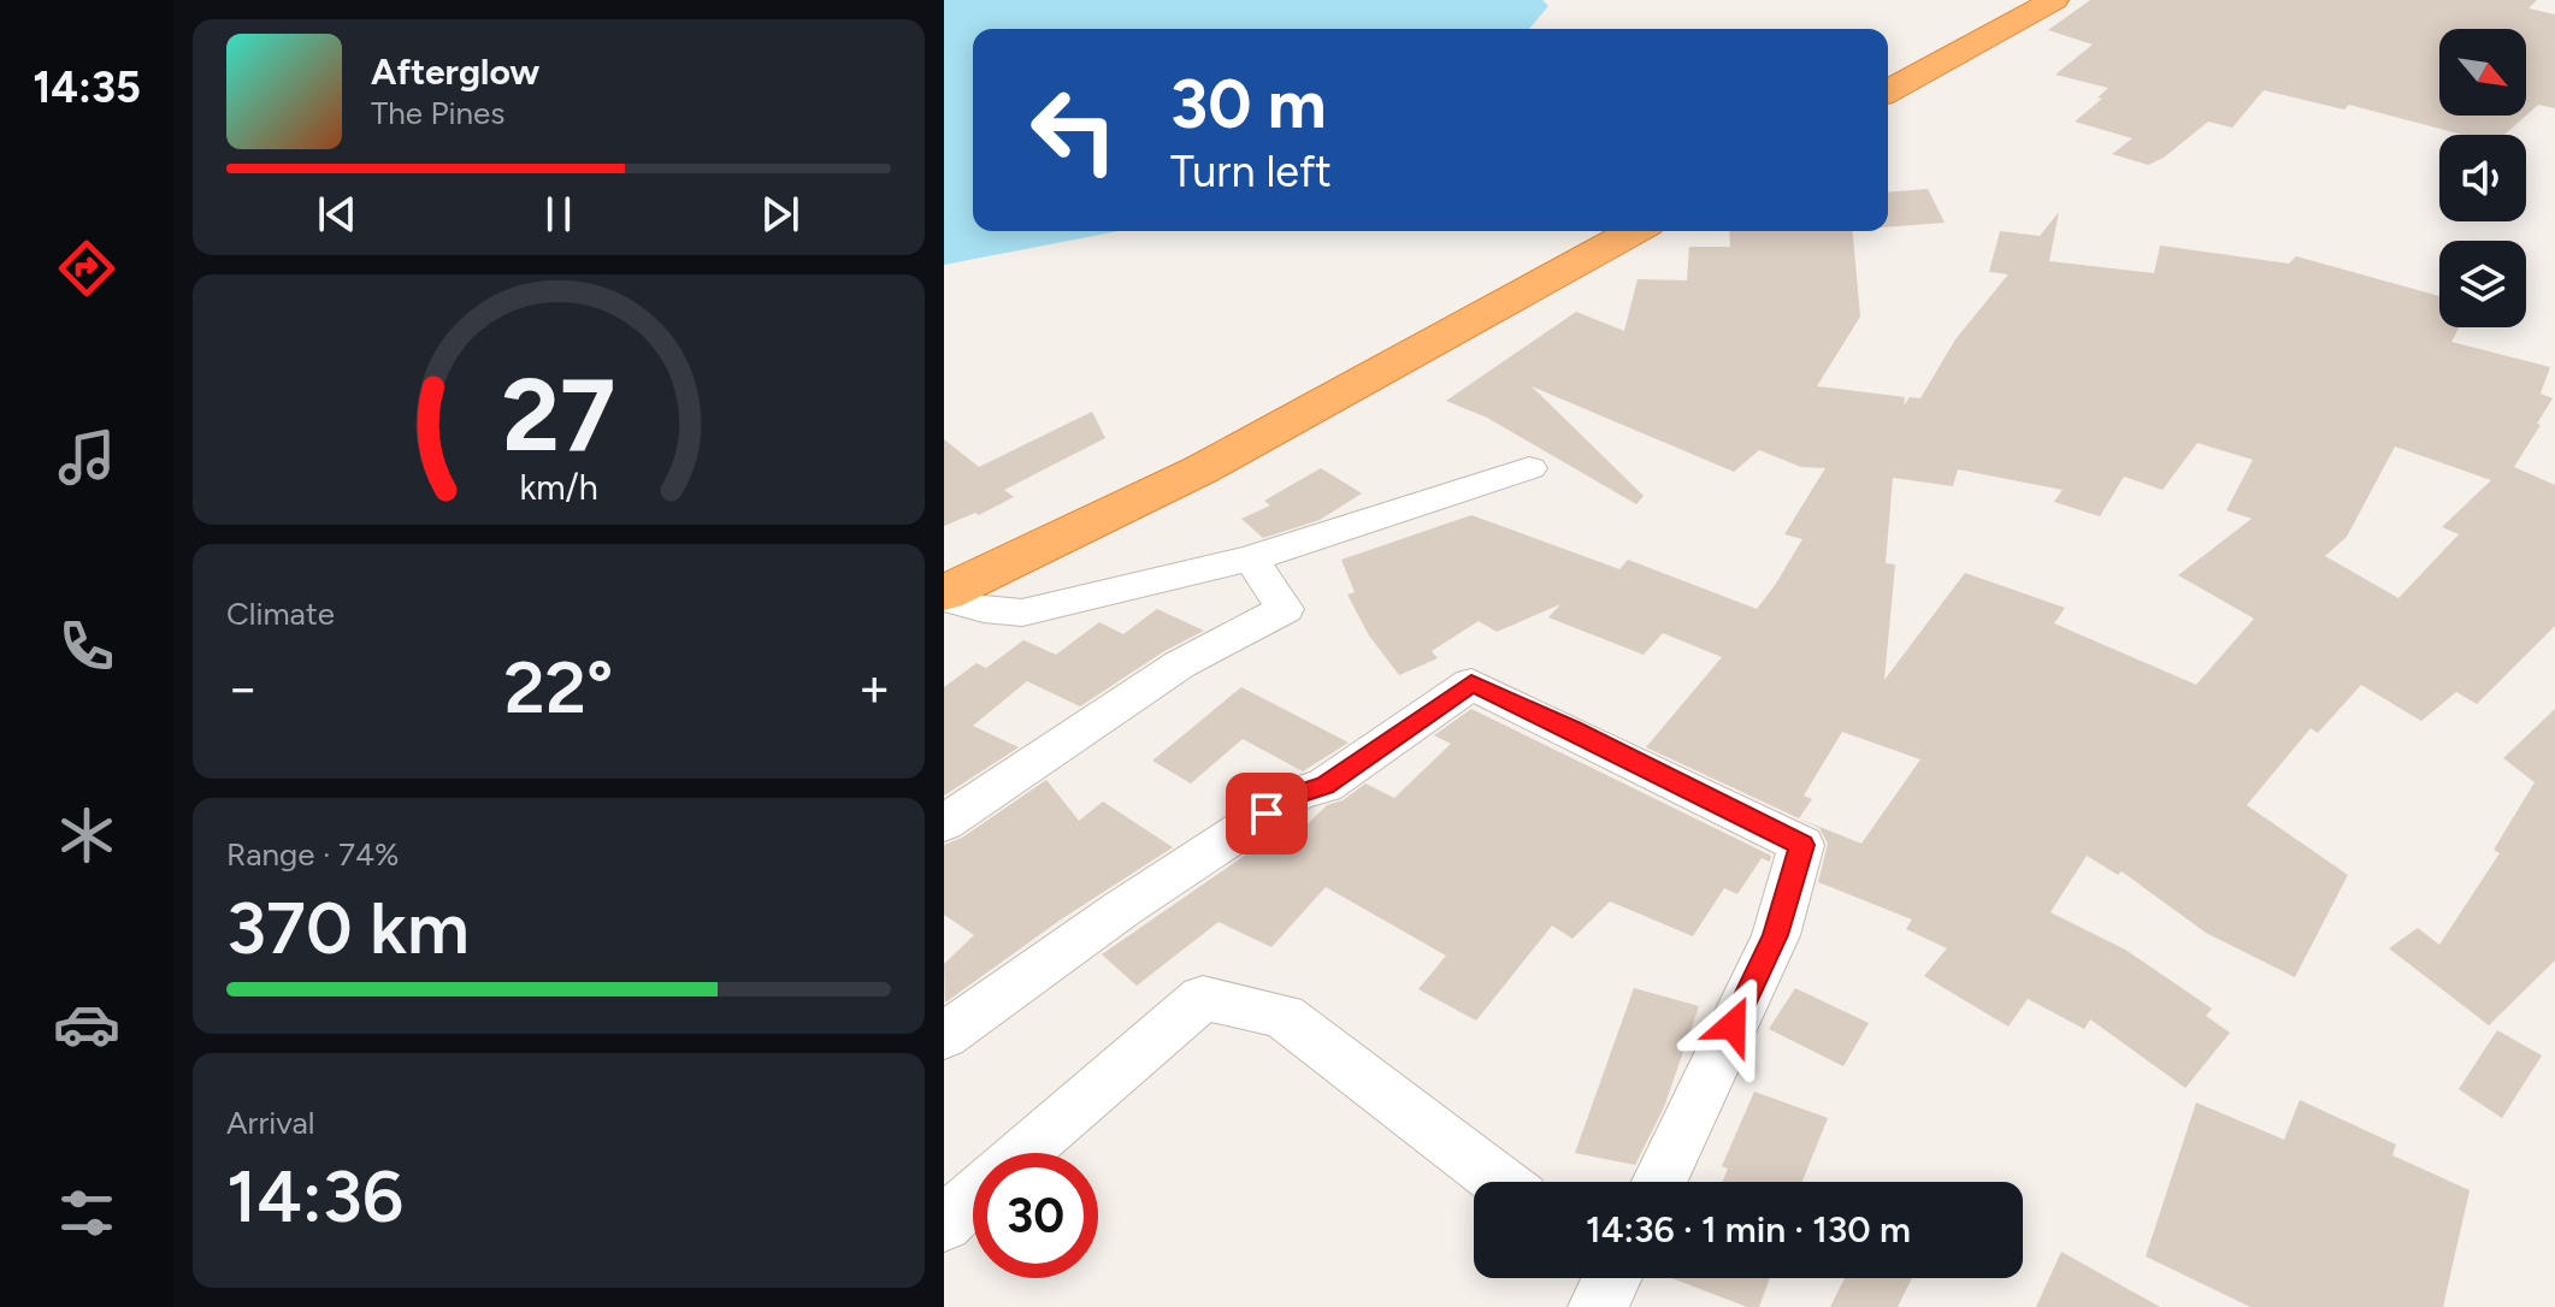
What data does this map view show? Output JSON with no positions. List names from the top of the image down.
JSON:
{
  "north": "bottom right",
  "page": {
    "tabs": "14:35",
    "turn": ["30 m", "Turn left"],
    "song": ["Afterglow", "The Pines"],
    "tile": [
      "Climate",
      ["Range · 74%", "370 km"],
      ["Arrival", "14:36"]
    ],
    "heat": ["−", "22°", "+"],
    "limit": "30",
    "trip": "14:36 · 1 min · 130 m",
    "gauge": ["27", "km/h"]
  }
}
